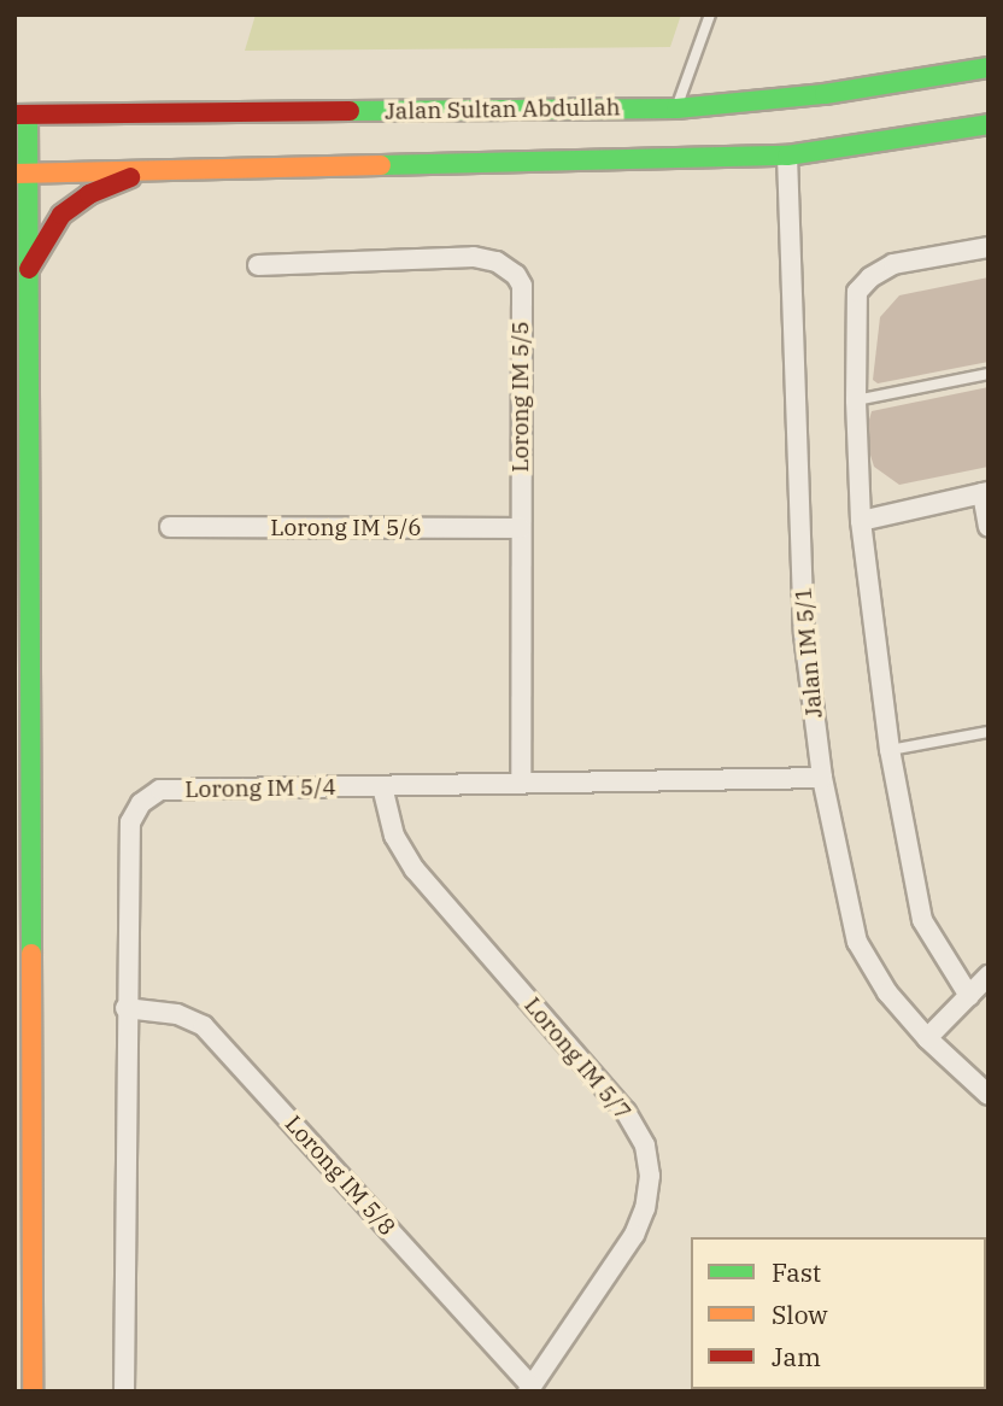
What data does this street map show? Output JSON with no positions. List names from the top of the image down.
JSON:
{
  "streets": {
    "main road": ["Jalan Sultan Abdullah"],
    "street": [
      "Lorong IM 5/5",
      "Lorong IM 5/6",
      "Jalan IM 5/1",
      "Lorong IM 5/4",
      "Lorong IM 5/7",
      "Lorong IM 5/8"
    ]
  },
  "crossings": [
    ["Lorong IM 5/5", "Lorong IM 5/6"],
    ["Lorong IM 5/5", "Lorong IM 5/4"],
    ["Jalan IM 5/1", "Lorong IM 5/4"],
    ["Lorong IM 5/4", "Lorong IM 5/7"],
    ["Lorong IM 5/4", "Lorong IM 5/8"],
    ["Lorong IM 5/7", "Lorong IM 5/8"]
  ],
  "legend": ["Fast", "Slow", "Jam"]
}
